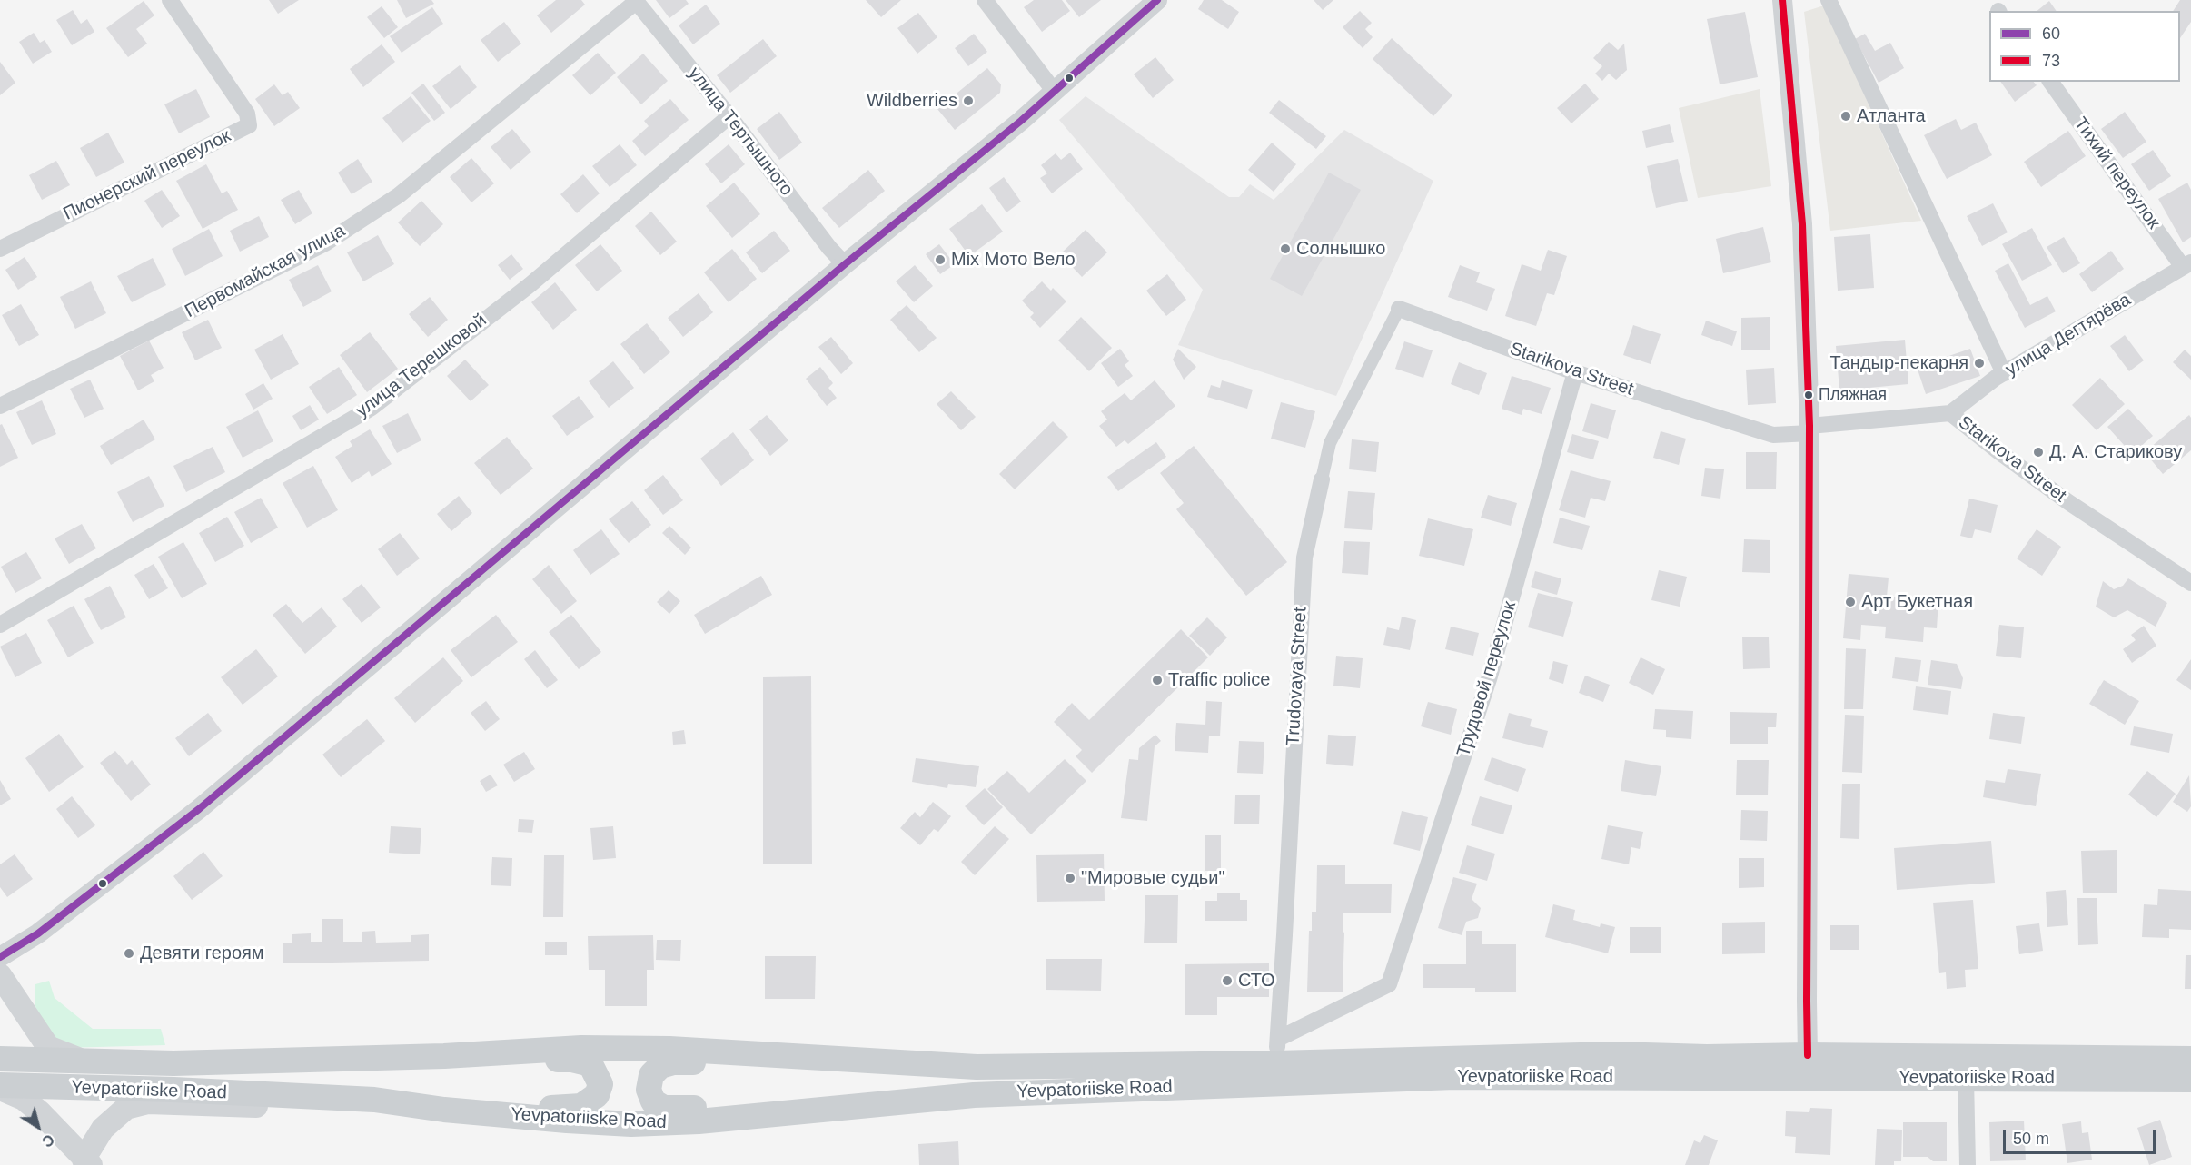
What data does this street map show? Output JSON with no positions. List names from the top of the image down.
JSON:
{
  "streets": {
    "main road": ["Yevpatoriiske Road"],
    "street": [
      "улица Тертышного",
      "Тихий переулок",
      "Пионерский переулок",
      "Первомайская улица",
      "улица Дегтярёва",
      "улица Терешковой",
      "Starikova Street",
      "Trudovaya Street",
      "Трудовой переулок"
    ]
  },
  "crossings": [
    ["улица Тертышного", "Первомайская улица"],
    ["улица Тертышного", "улица Терешковой"],
    ["Тихий переулок", "улица Дегтярёва"],
    ["улица Дегтярёва", "Starikova Street"],
    ["Starikova Street", "Trudovaya Street"],
    ["Starikova Street", "Трудовой переулок"],
    ["Trudovaya Street", "Трудовой переулок"],
    ["Trudovaya Street", "Yevpatoriiske Road"],
    ["Трудовой переулок", "Yevpatoriiske Road"]
  ],
  "places": [
    "Wildberries",
    "Атланта",
    "Солнышко",
    "Mix Мото Вело",
    "Тандыр-пекарня",
    "Пляжная",
    "Д. А. Старикову",
    "Арт Букетная",
    "Traffic police",
    "\"Мировые судьи\"",
    "Девяти героям",
    "СТО"
  ],
  "lines": ["transit line 60", "transit line 73"],
  "legend": ["60", "73"],
  "scale_bar": "50 m",
  "north": "bottom right"
}
